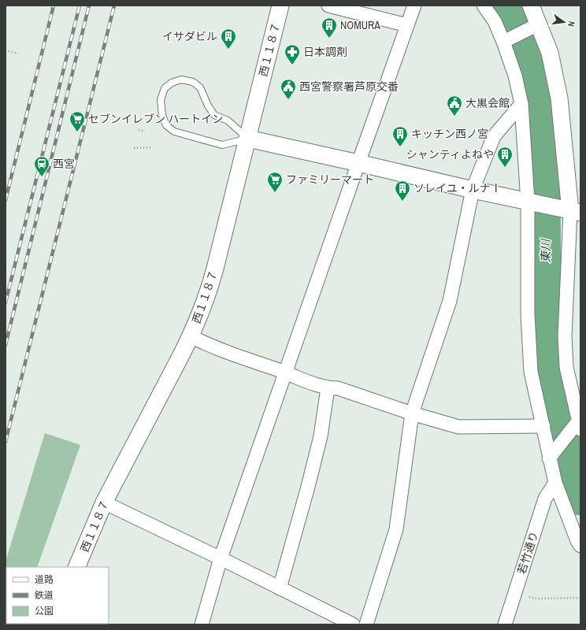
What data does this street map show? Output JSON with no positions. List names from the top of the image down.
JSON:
{
  "streets": {
    "street": ["西１１８７", "若竹通り"]
  },
  "water": ["東川"],
  "places": {
    "building": [
      "NOMURA",
      "イサダビル",
      "キッチン西ノ宮",
      "シャンティよねや",
      "ソレイユ・ルナⅠ"
    ],
    "pharmacy": ["日本調剤"],
    "public building": ["西宮警察署芦原交番", "大黒会館"],
    "supermarket": ["セブンイレブン ハートイン", "ファミリーマート"],
    "station": ["西宮"]
  },
  "legend": ["道路", "鉄道", "公園"],
  "north": "right"
}
